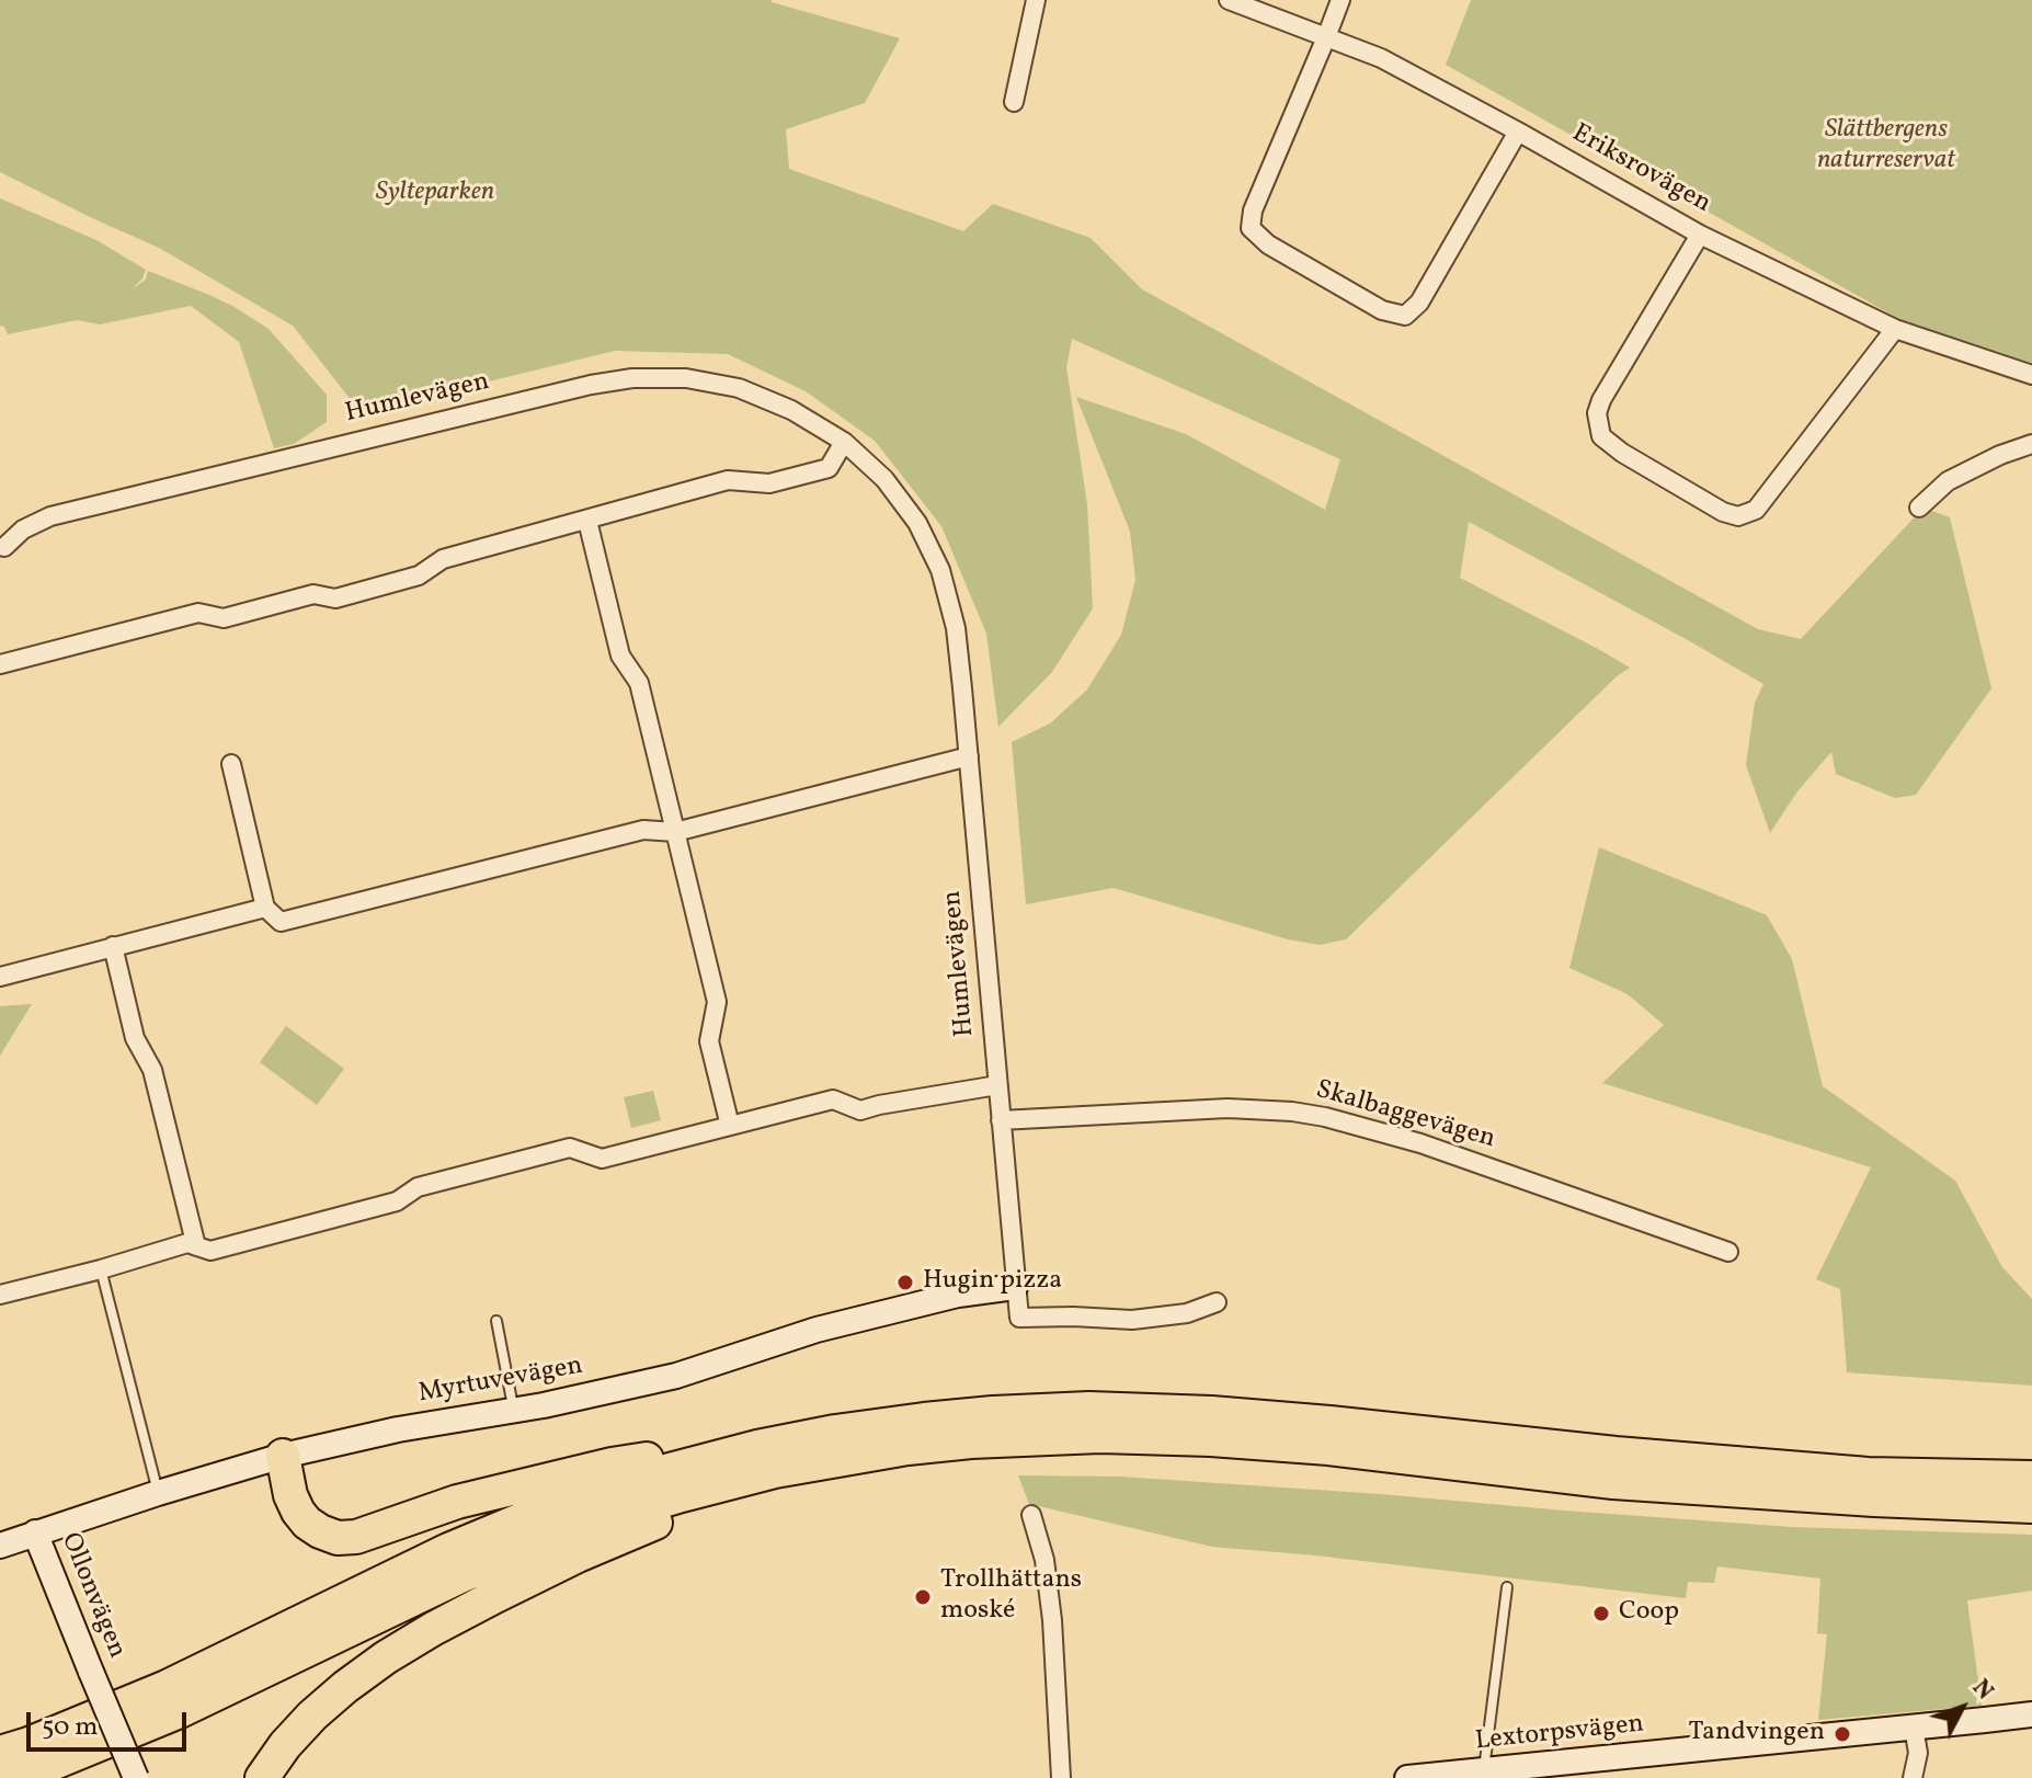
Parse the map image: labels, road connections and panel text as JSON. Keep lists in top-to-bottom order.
{
  "streets": {
    "street": [
      "Eriksrovägen",
      "Humlevägen",
      "Skalbaggevägen",
      "Myrtuvevägen",
      "Ollonvägen",
      "Lextorpsvägen"
    ]
  },
  "crossings": [
    ["Humlevägen", "Skalbaggevägen"],
    ["Humlevägen", "Myrtuvevägen"],
    ["Myrtuvevägen", "Ollonvägen"]
  ],
  "parks": ["Slättbergens naturreservat", "Sylteparken"],
  "places": [
    "Hugin pizza",
    "Trollhättans moské",
    "Coop",
    "Tandvingen"
  ],
  "scale_bar": "50 m",
  "north": "top right"
}
